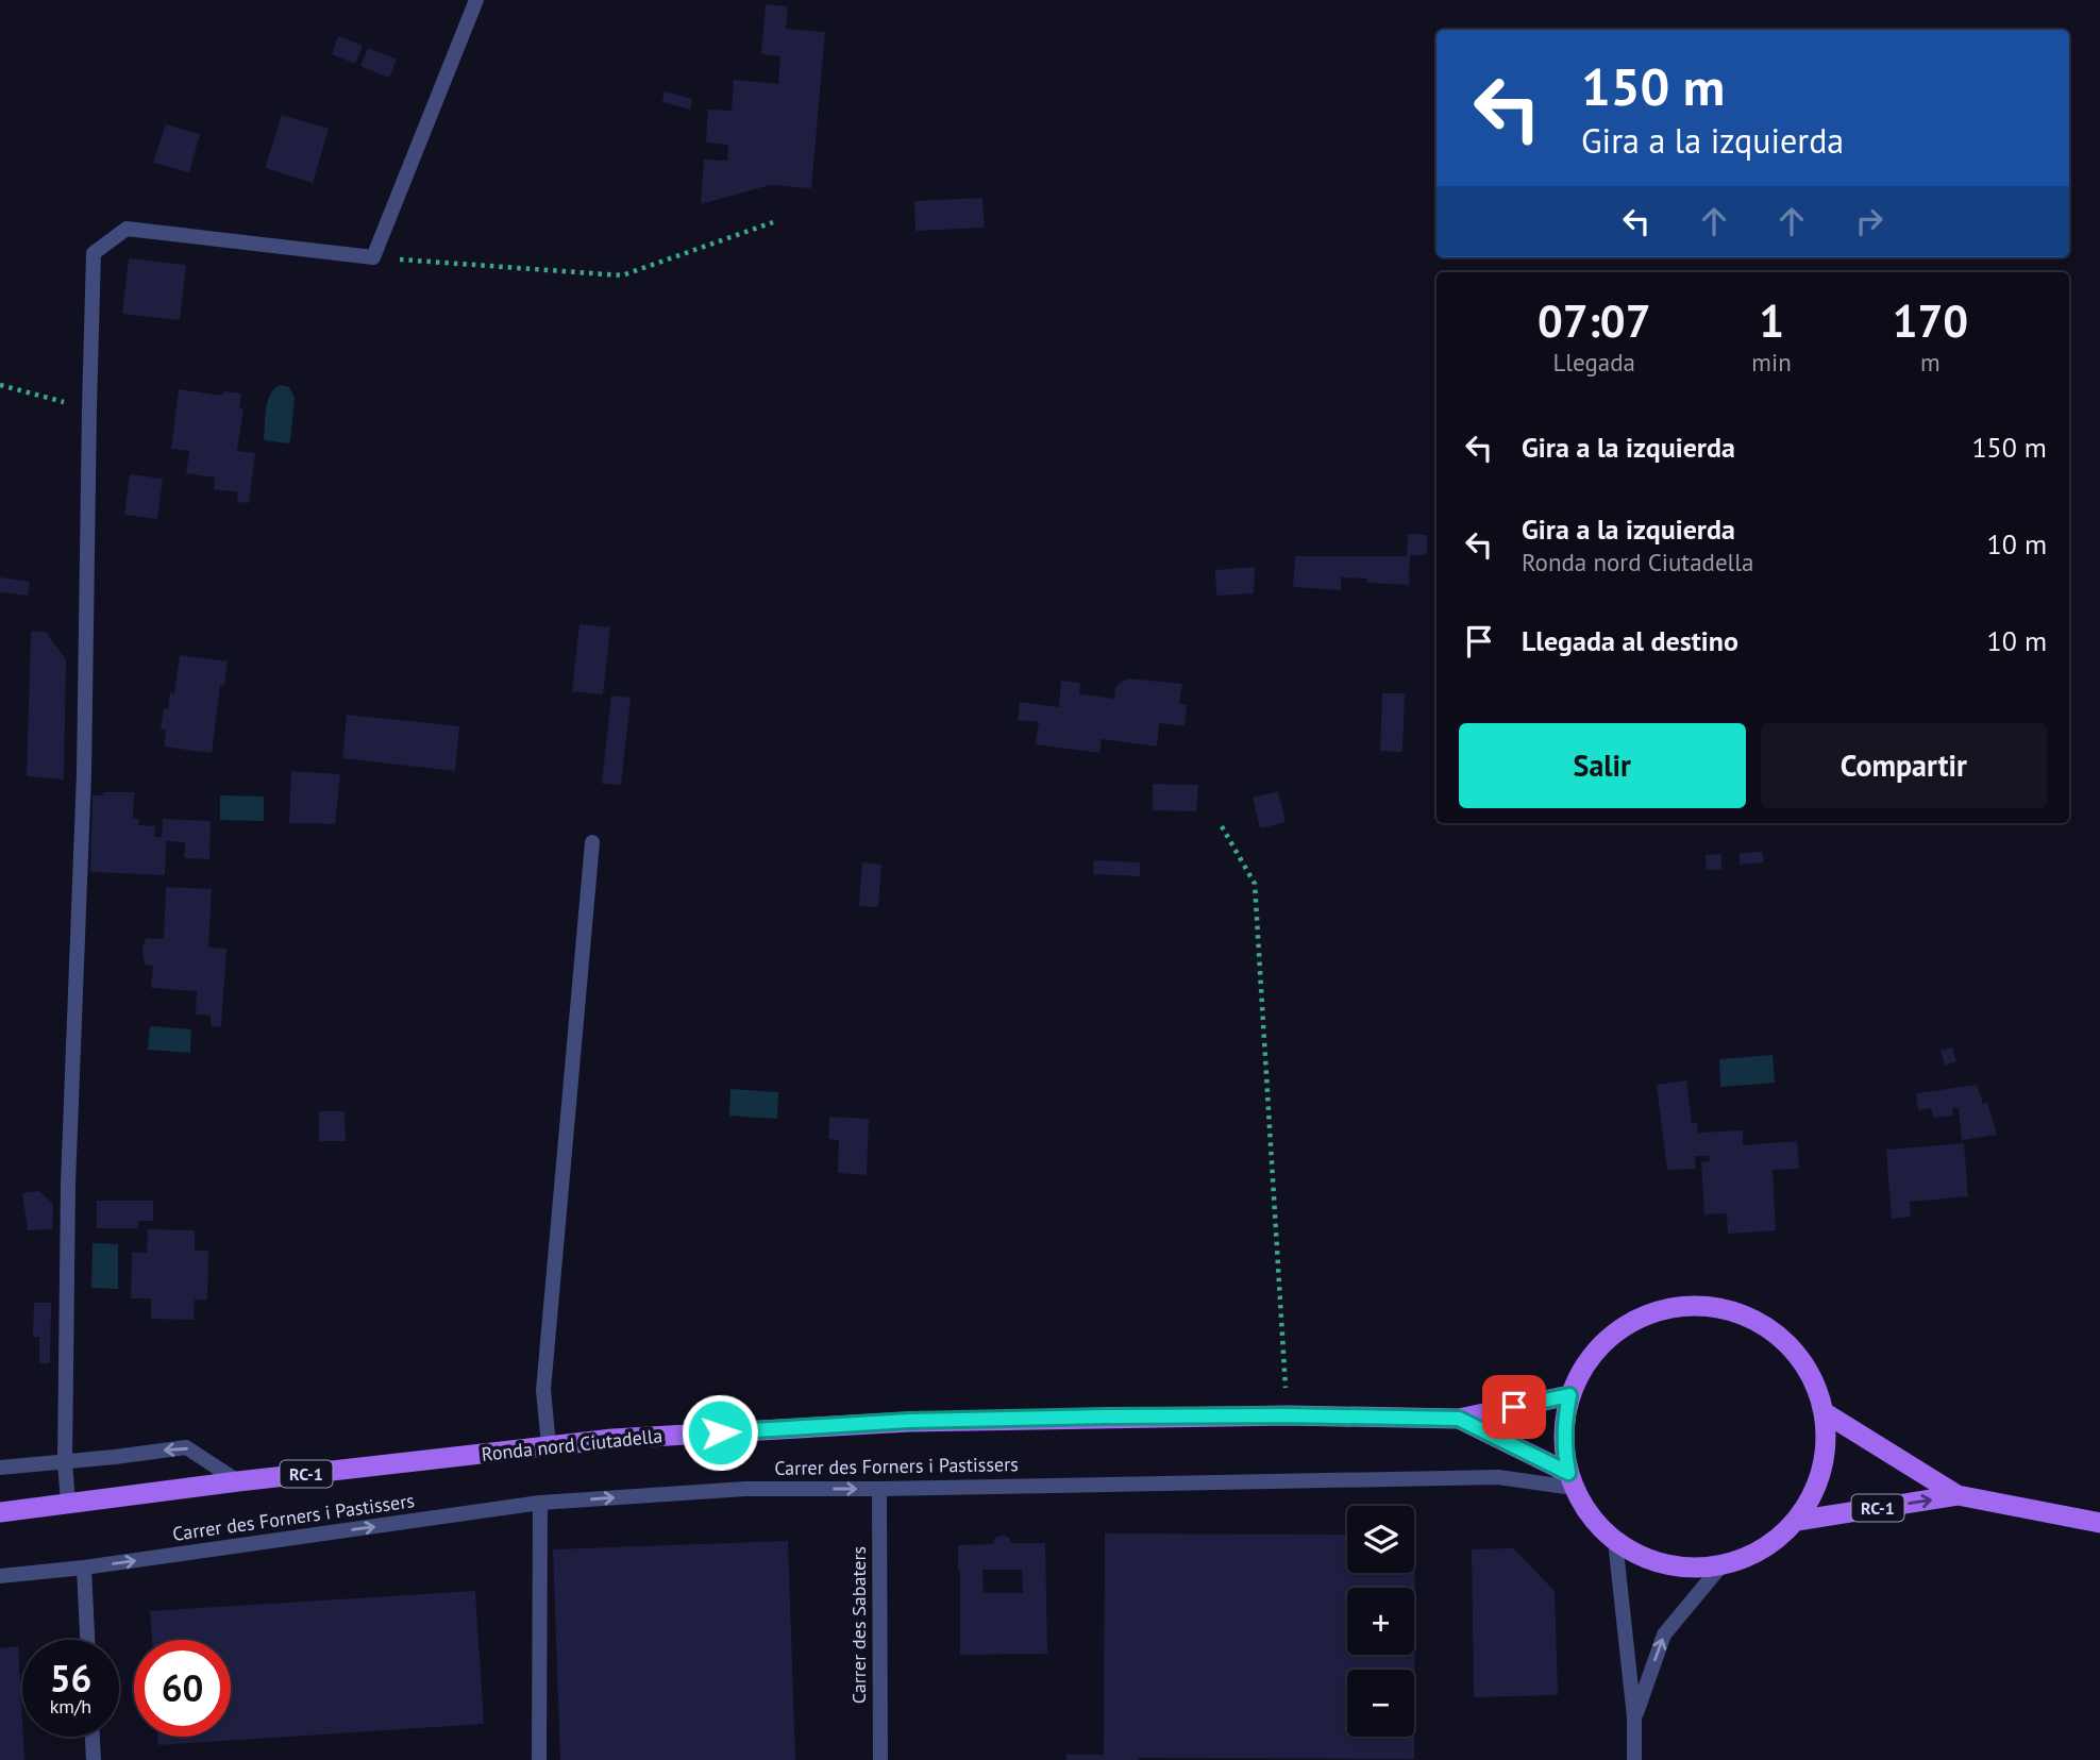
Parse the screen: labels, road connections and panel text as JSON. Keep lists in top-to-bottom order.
{
  "streets": {
    "main road": ["Ronda nord Ciutadella", "RC-1"],
    "street": ["Carrer des Forners i Pastissers", "Carrer des Sabaters"]
  },
  "crossings": [
    ["Ronda nord Ciutadella", "Carrer des Forners i Pastissers"],
    ["Ronda nord Ciutadella", "RC-1"],
    ["Carrer des Forners i Pastissers", "RC-1"],
    ["Carrer des Forners i Pastissers", "Carrer des Sabaters"]
  ],
  "one_way": ["Carrer des Forners i Pastissers"],
  "page": {
    "turn": ["150 m", "Gira a la izquierda"],
    "eta": [
      "07:07",
      "Llegada",
      "1",
      "min",
      "170",
      "m"
    ],
    "list": [
      {
        "name": "Gira a la izquierda",
        "value": "150 m"
      },
      {
        "name": "Gira a la izquierda",
        "note": "Ronda nord Ciutadella",
        "value": "10 m"
      },
      {
        "name": "Llegada al destino",
        "value": "10 m"
      }
    ],
    "buttons": ["Salir", "Compartir"],
    "map_buttons": ["+", "−"],
    "speed": "56 km/h",
    "limit": "60"
  }
}
